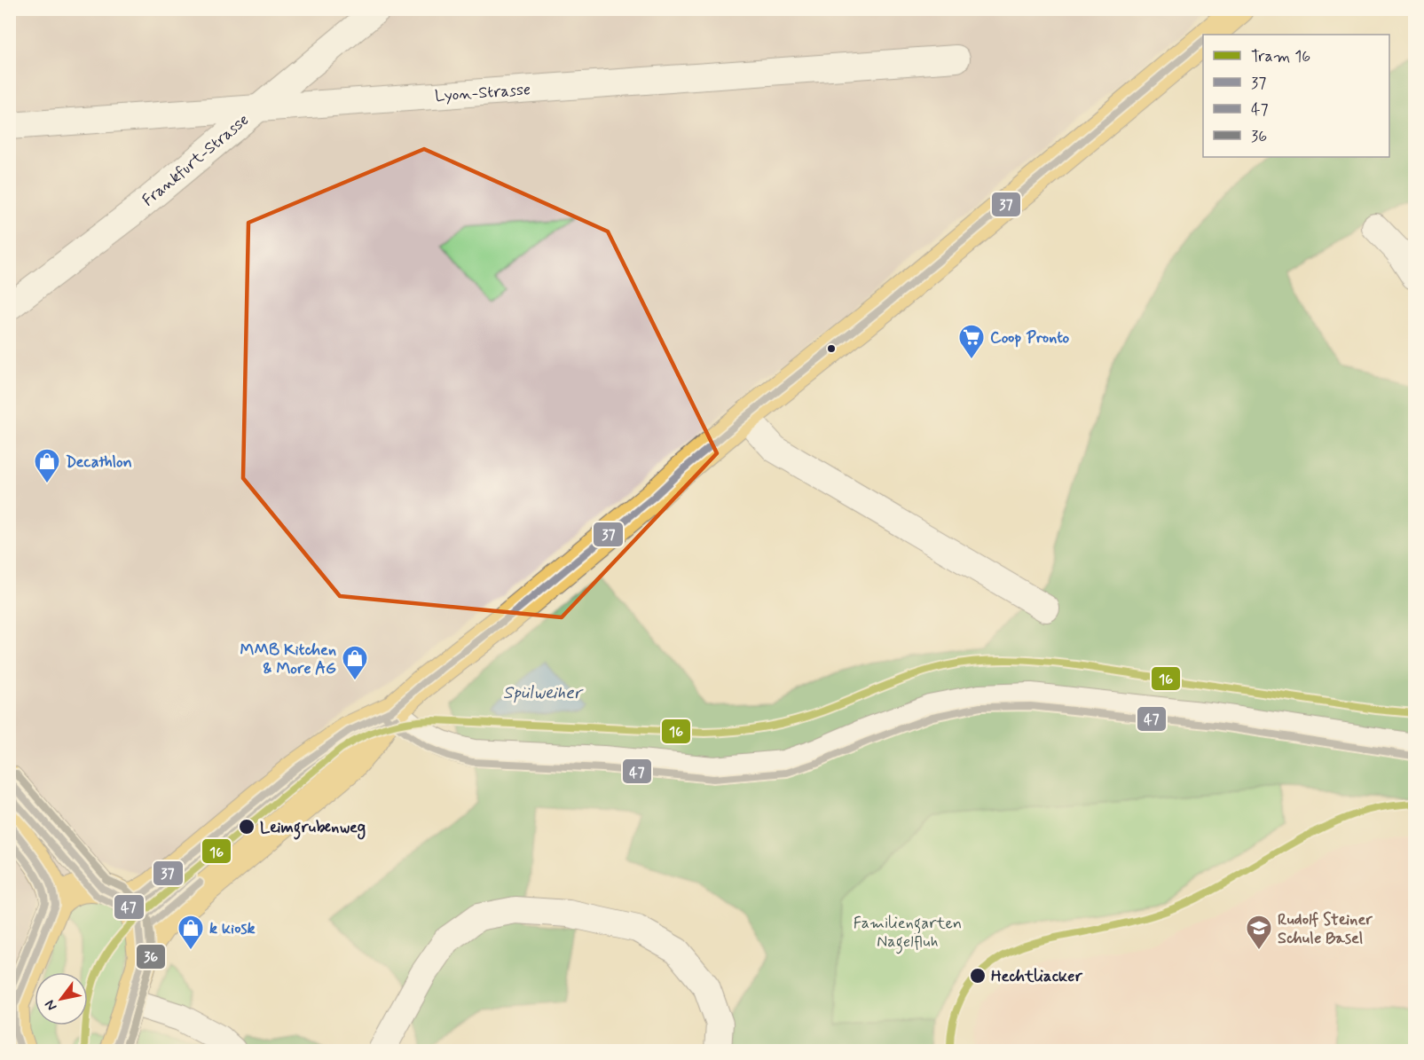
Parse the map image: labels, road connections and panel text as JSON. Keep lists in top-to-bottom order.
{
  "streets": {
    "street": ["Lyon-Strasse", "Frankfurt-Strasse"]
  },
  "crossings": [
    ["Lyon-Strasse", "Frankfurt-Strasse"]
  ],
  "water": ["Spülweiher"],
  "parks": ["Familiengarten Nagelfluh"],
  "places": {
    "supermarket": ["Coop Pronto"],
    "shop": ["Decathlon", "MMB Kitchen & More AG", "k kiosk"],
    "other": ["Leimgrubenweg", "Hechtliacker"],
    "school or university": ["Rudolf Steiner Schule Basel"]
  },
  "lines": [
    "transit line 37",
    "tram line 16",
    "transit line 47",
    "transit line 36"
  ],
  "legend": [
    "Tram 16",
    "37",
    "47",
    "36"
  ],
  "north": "bottom left"
}
